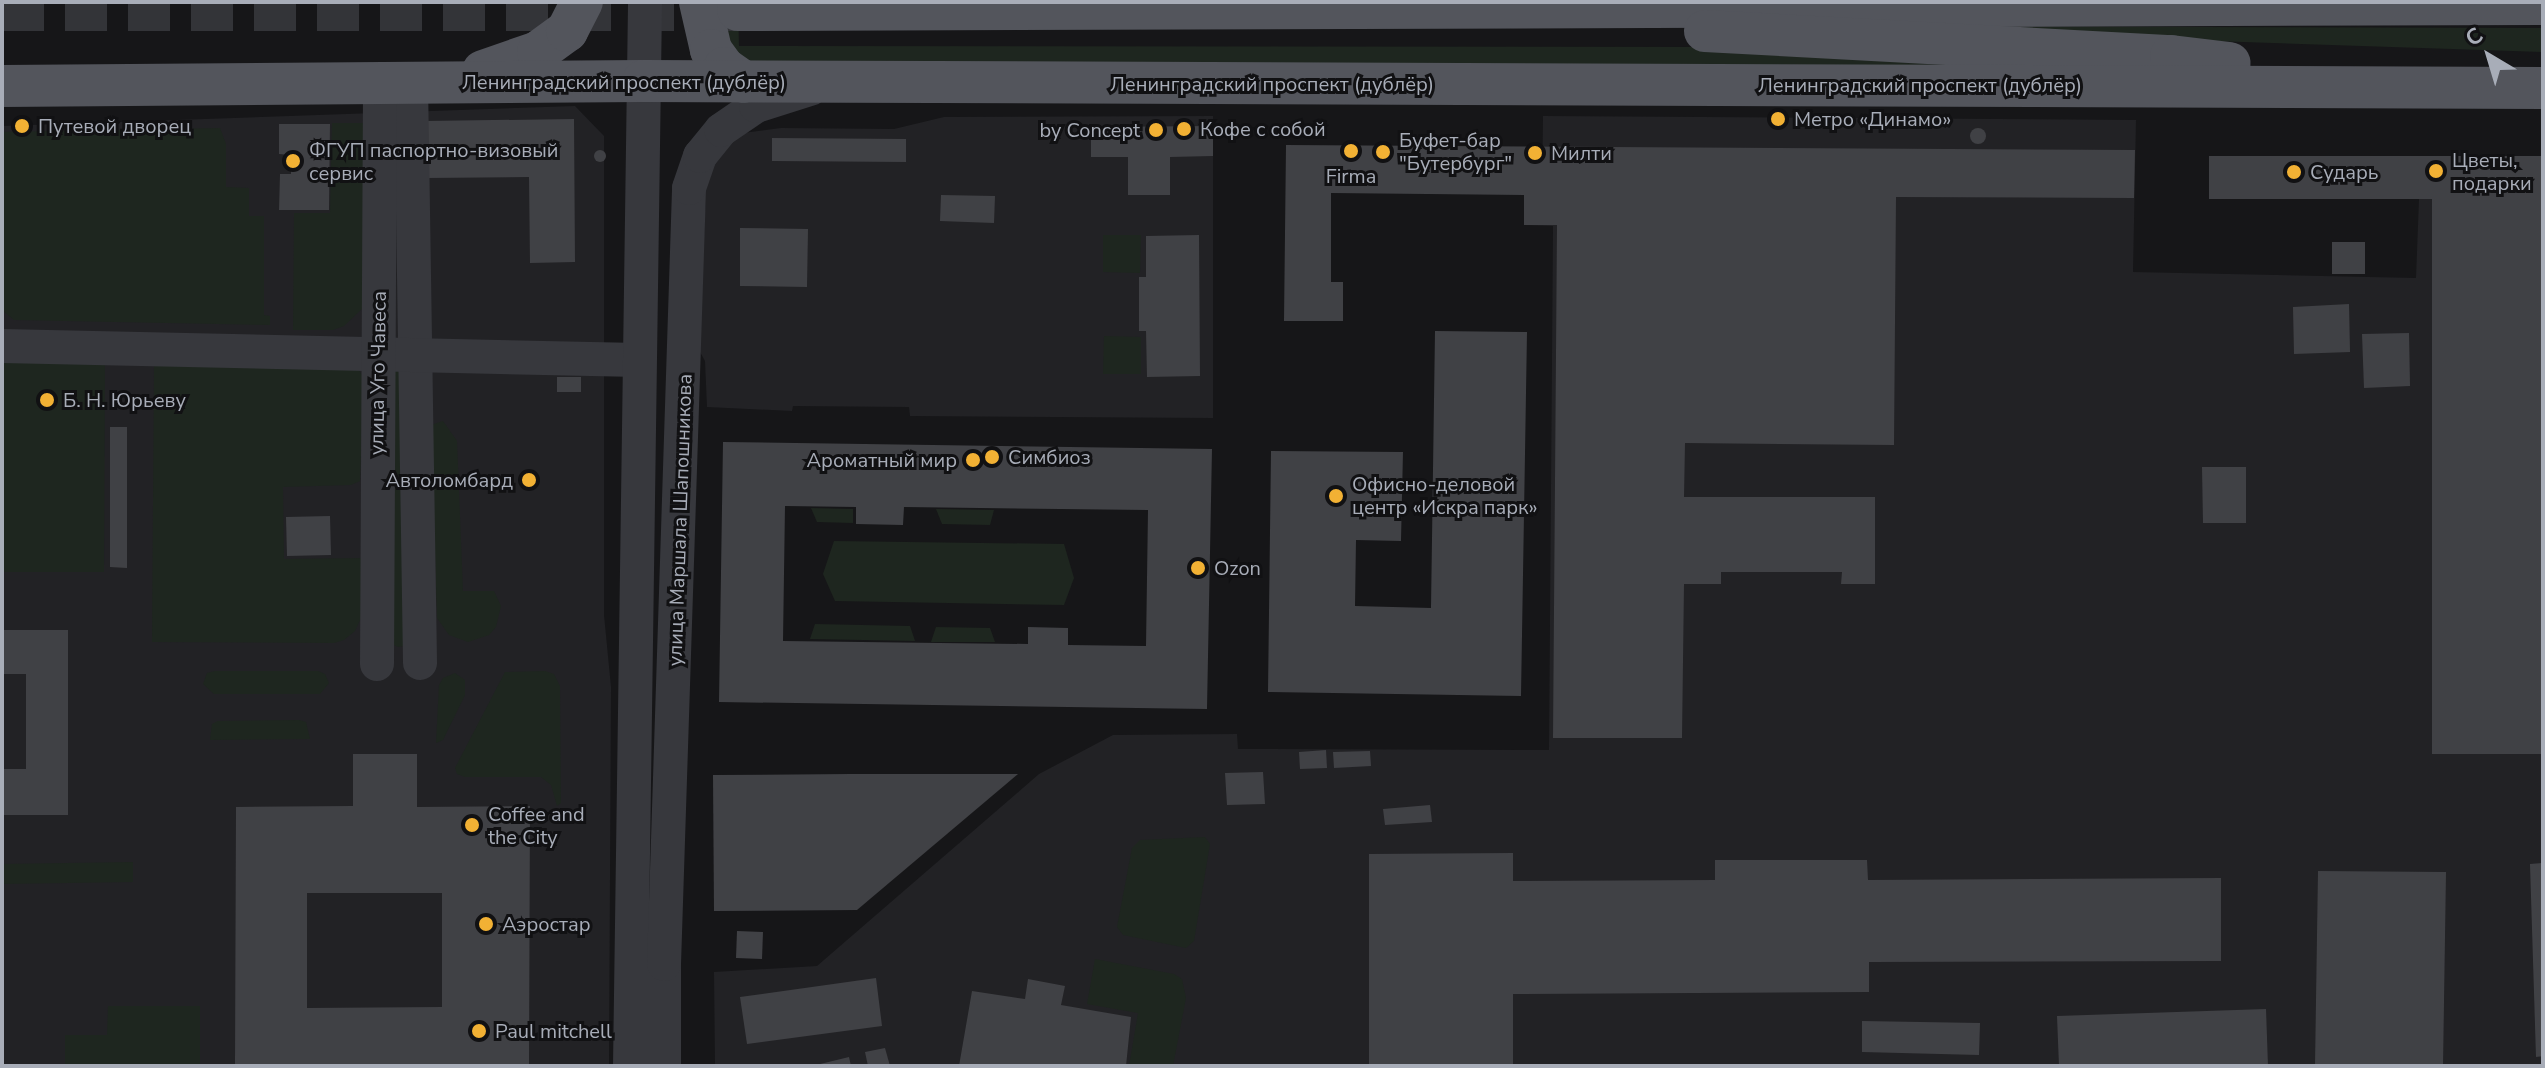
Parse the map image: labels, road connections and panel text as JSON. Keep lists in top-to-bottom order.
{
  "streets": {
    "main road": ["Ленинградский проспект (дублёр)"],
    "street": ["улица Уго Чавеса", "улица Маршала Шапошникова"]
  },
  "crossings": [
    ["Ленинградский проспект (дублёр)", "улица Уго Чавеса"],
    ["Ленинградский проспект (дублёр)", "улица Маршала Шапошникова"]
  ],
  "places": [
    "Метро «Динамо»",
    "Путевой дворец",
    "Кофе с собой",
    "by Concept",
    "Firma",
    "Буфет-бар \"Бутербург\"",
    "Милти",
    "ФГУП паспортно-визовый сервис",
    "Цветы, подарки",
    "Сударь",
    "Б. Н. Юрьеву",
    "Симбиоз",
    "Ароматный мир",
    "Автоломбард",
    "Офисно-деловой центр «Искра парк»",
    "Ozon",
    "Coffee and the City",
    "Аэростар",
    "Paul mitchell"
  ],
  "north": "top left"
}
